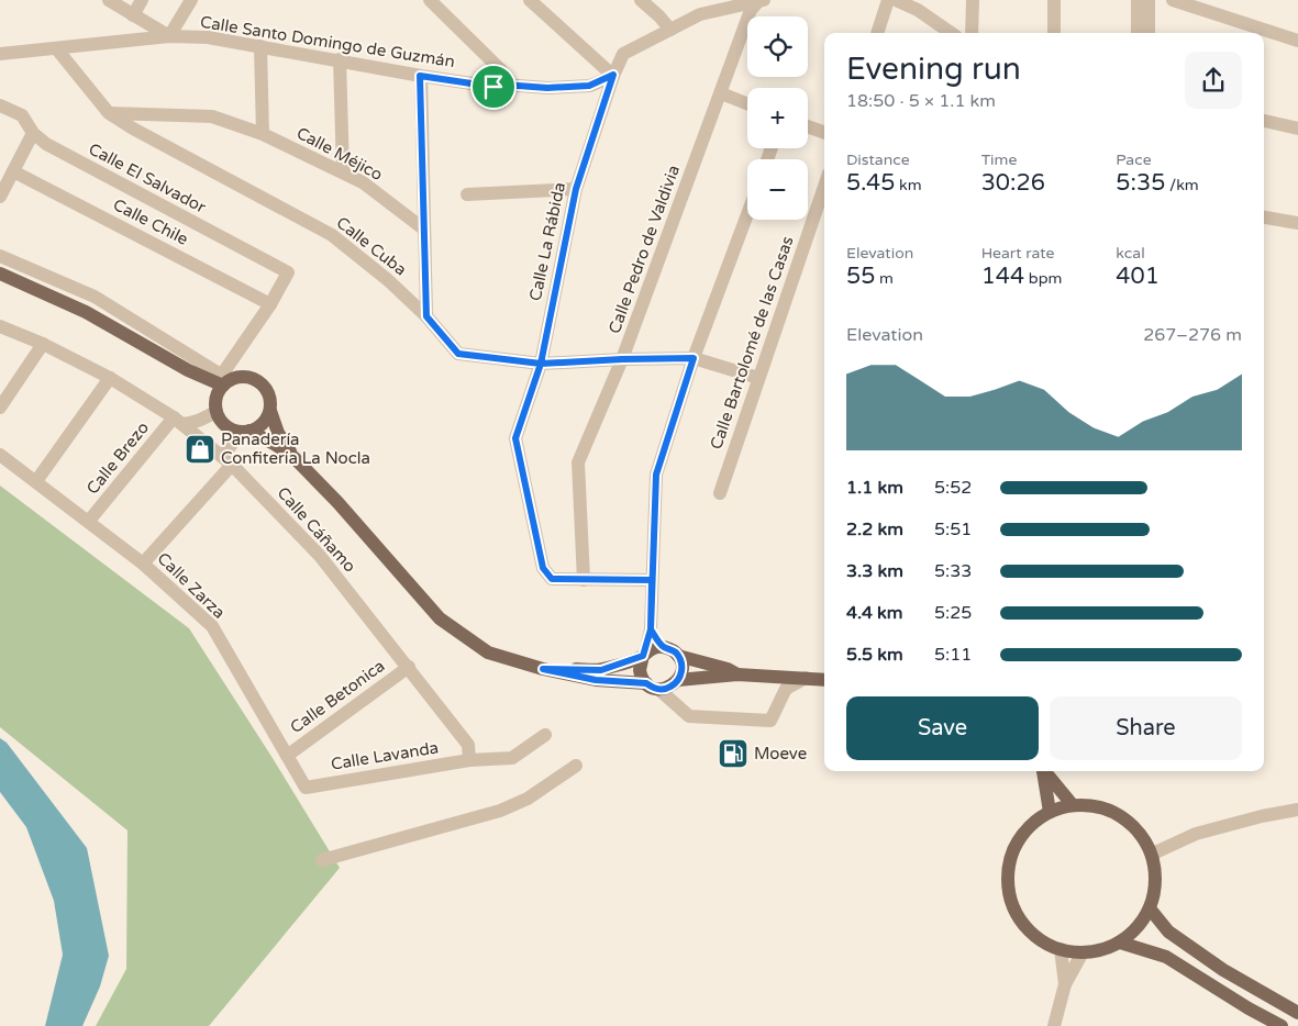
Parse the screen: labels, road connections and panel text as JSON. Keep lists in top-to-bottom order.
{
  "streets": {
    "street": [
      "Calle Santo Domingo de Guzmán",
      "Calle Méjico",
      "Calle El Salvador",
      "Calle Chile",
      "Calle La Rábida",
      "Calle Cuba",
      "Calle Pedro de Valdivia",
      "Calle Bartolomé de las Casas",
      "Calle Brezo",
      "Calle Cáñamo",
      "Calle Zarza",
      "Calle Betonica",
      "Calle Lavanda"
    ]
  },
  "crossings": [
    ["Calle Santo Domingo de Guzmán", "Calle La Rábida"],
    ["Calle Santo Domingo de Guzmán", "Calle Cuba"],
    ["Calle Méjico", "Calle Cuba"],
    ["Calle El Salvador", "Calle Chile"],
    ["Calle La Rábida", "Calle Cuba"],
    ["Calle La Rábida", "Calle Pedro de Valdivia"],
    ["Calle Cuba", "Calle Pedro de Valdivia"],
    ["Calle Cuba", "Calle Bartolomé de las Casas"],
    ["Calle Brezo", "Calle Cáñamo"],
    ["Calle Brezo", "Calle Zarza"],
    ["Calle Cáñamo", "Calle Betonica"],
    ["Calle Cáñamo", "Calle Lavanda"],
    ["Calle Zarza", "Calle Betonica"],
    ["Calle Zarza", "Calle Lavanda"]
  ],
  "places": {
    "shop": ["Panadería Confitería La Nocla"],
    "fuel station": ["Moeve"]
  },
  "page": {
    "map_buttons": ["+", "−"],
    "heading": ["Evening run", "18:50 · 5 × 1.1 km"],
    "stats": [
      ["Distance", "5.45 km"],
      ["Time", "30:26"],
      ["Pace", "5:35 /km"],
      ["Elevation", "55 m"],
      ["Heart rate", "144 bpm"],
      ["kcal", "401"]
    ],
    "chart": ["Elevation", "267–276 m"],
    "list": [
      {
        "name": "1.1 km",
        "note": "5:52"
      },
      {
        "name": "2.2 km",
        "note": "5:51"
      },
      {
        "name": "3.3 km",
        "note": "5:33"
      },
      {
        "name": "4.4 km",
        "note": "5:25"
      },
      {
        "name": "5.5 km",
        "note": "5:11"
      }
    ],
    "buttons": ["Save", "Share"]
  }
}
